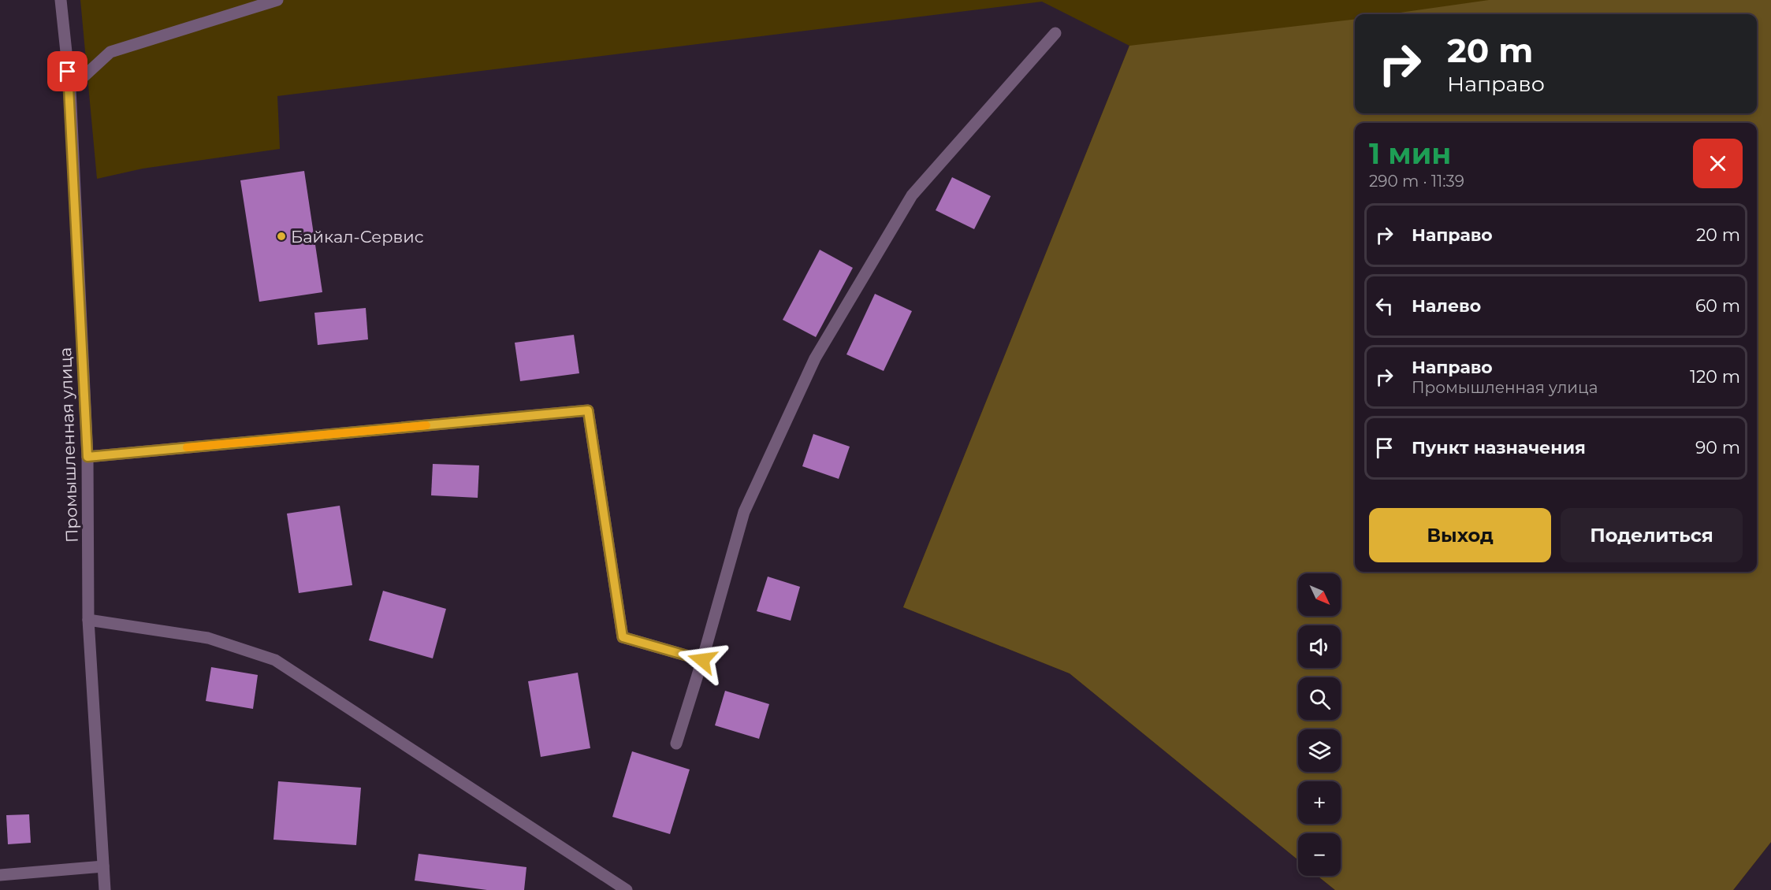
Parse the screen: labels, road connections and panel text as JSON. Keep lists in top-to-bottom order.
{
  "streets": {
    "street": ["Промышленная улица"]
  },
  "places": ["Байкал-Сервис"],
  "north": "bottom right",
  "page": {
    "turn": ["20 m", "Направо"],
    "heading": ["1 мин", "290 m · 11:39"],
    "list": [
      {
        "name": "Направо",
        "value": "20 m"
      },
      {
        "name": "Налево",
        "value": "60 m"
      },
      {
        "name": "Направо",
        "note": "Промышленная улица",
        "value": "120 m"
      },
      {
        "name": "Пункт назначения",
        "value": "90 m"
      }
    ],
    "buttons": ["Выход", "Поделиться"],
    "map_buttons": ["+", "−"]
  }
}
